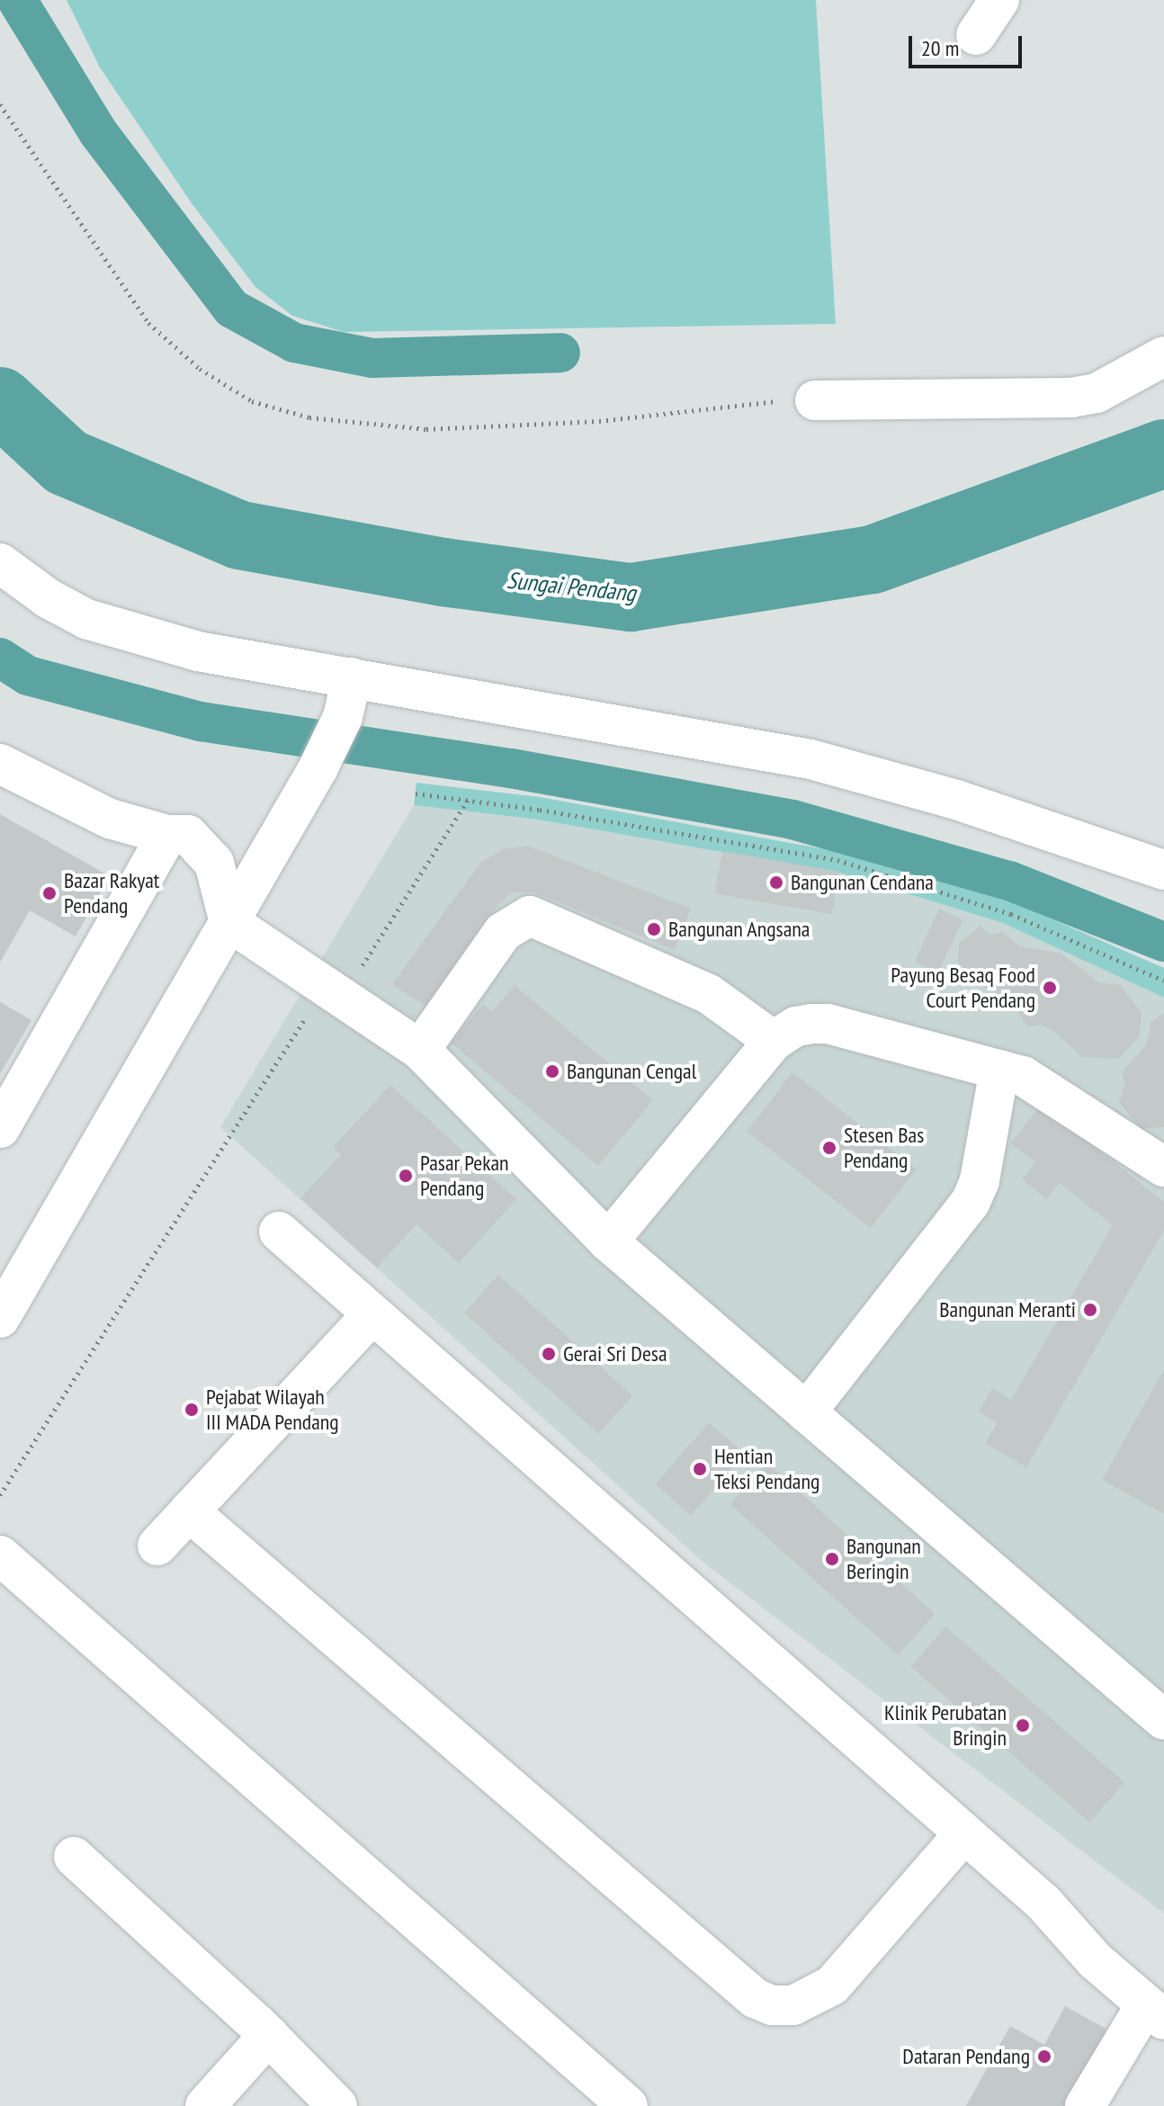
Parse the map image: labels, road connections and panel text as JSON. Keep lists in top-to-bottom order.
{
  "water": ["Sungai Pendang"],
  "places": [
    "Bangunan Cendana",
    "Bazar Rakyat Pendang",
    "Bangunan Angsana",
    "Payung Besaq Food Court Pendang",
    "Bangunan Cengal",
    "Stesen Bas Pendang",
    "Pasar Pekan Pendang",
    "Bangunan Meranti",
    "Gerai Sri Desa",
    "Pejabat Wilayah III MADA Pendang",
    "Hentian Teksi Pendang",
    "Bangunan Beringin",
    "Klinik Perubatan Bringin",
    "Dataran Pendang"
  ],
  "scale_bar": "20 m"
}
